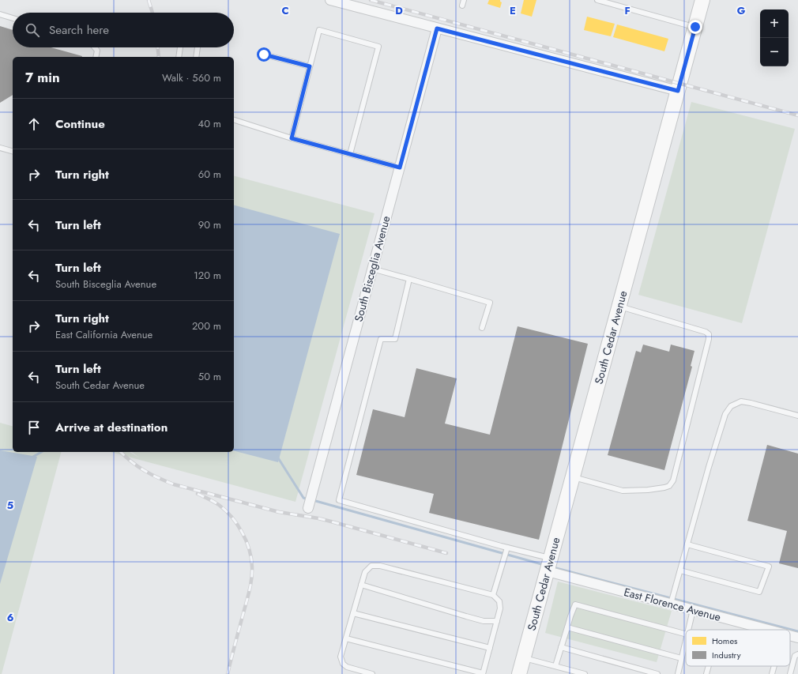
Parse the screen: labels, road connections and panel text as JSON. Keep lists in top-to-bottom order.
{
  "streets": {
    "main road": ["South Cedar Avenue"],
    "street": ["South Bisceglia Avenue", "East Florence Avenue"]
  },
  "crossings": [
    ["South Cedar Avenue", "East Florence Avenue"]
  ],
  "legend": ["Homes", "Industry"],
  "page": {
    "map_buttons": ["+", "−"],
    "search": "Search here",
    "heading": ["7 min", "Walk · 560 m"],
    "list": [
      ["Continue", "40 m"],
      ["Turn right", "60 m"],
      ["Turn left", "90 m"],
      ["Turn left", "South Bisceglia Avenue", "120 m"],
      ["Turn right", "East California Avenue", "200 m"],
      ["Turn left", "South Cedar Avenue", "50 m"],
      "Arrive at destination"
    ]
  },
  "grid": {
    "columns": [
      "C",
      "D",
      "E",
      "F",
      "G"
    ],
    "rows": ["5", "6"]
  }
}
